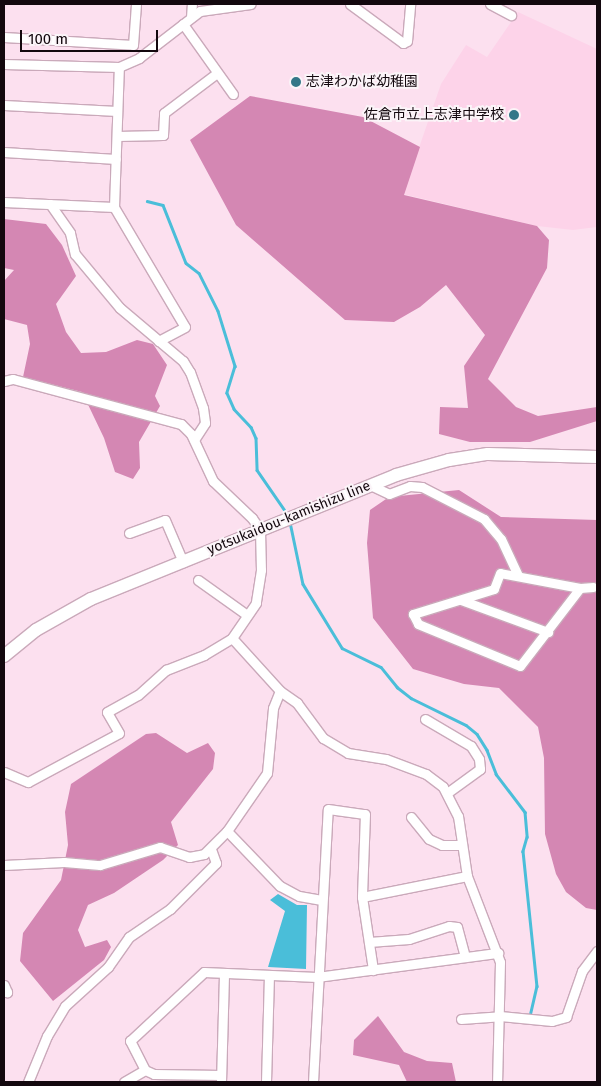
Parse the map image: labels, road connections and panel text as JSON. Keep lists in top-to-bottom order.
{
  "streets": {
    "main road": ["yotsukaidou-kamishizu line"]
  },
  "places": ["志津わかば幼稚園", "佐倉市立上志津中学校"],
  "scale_bar": "100 m"
}
